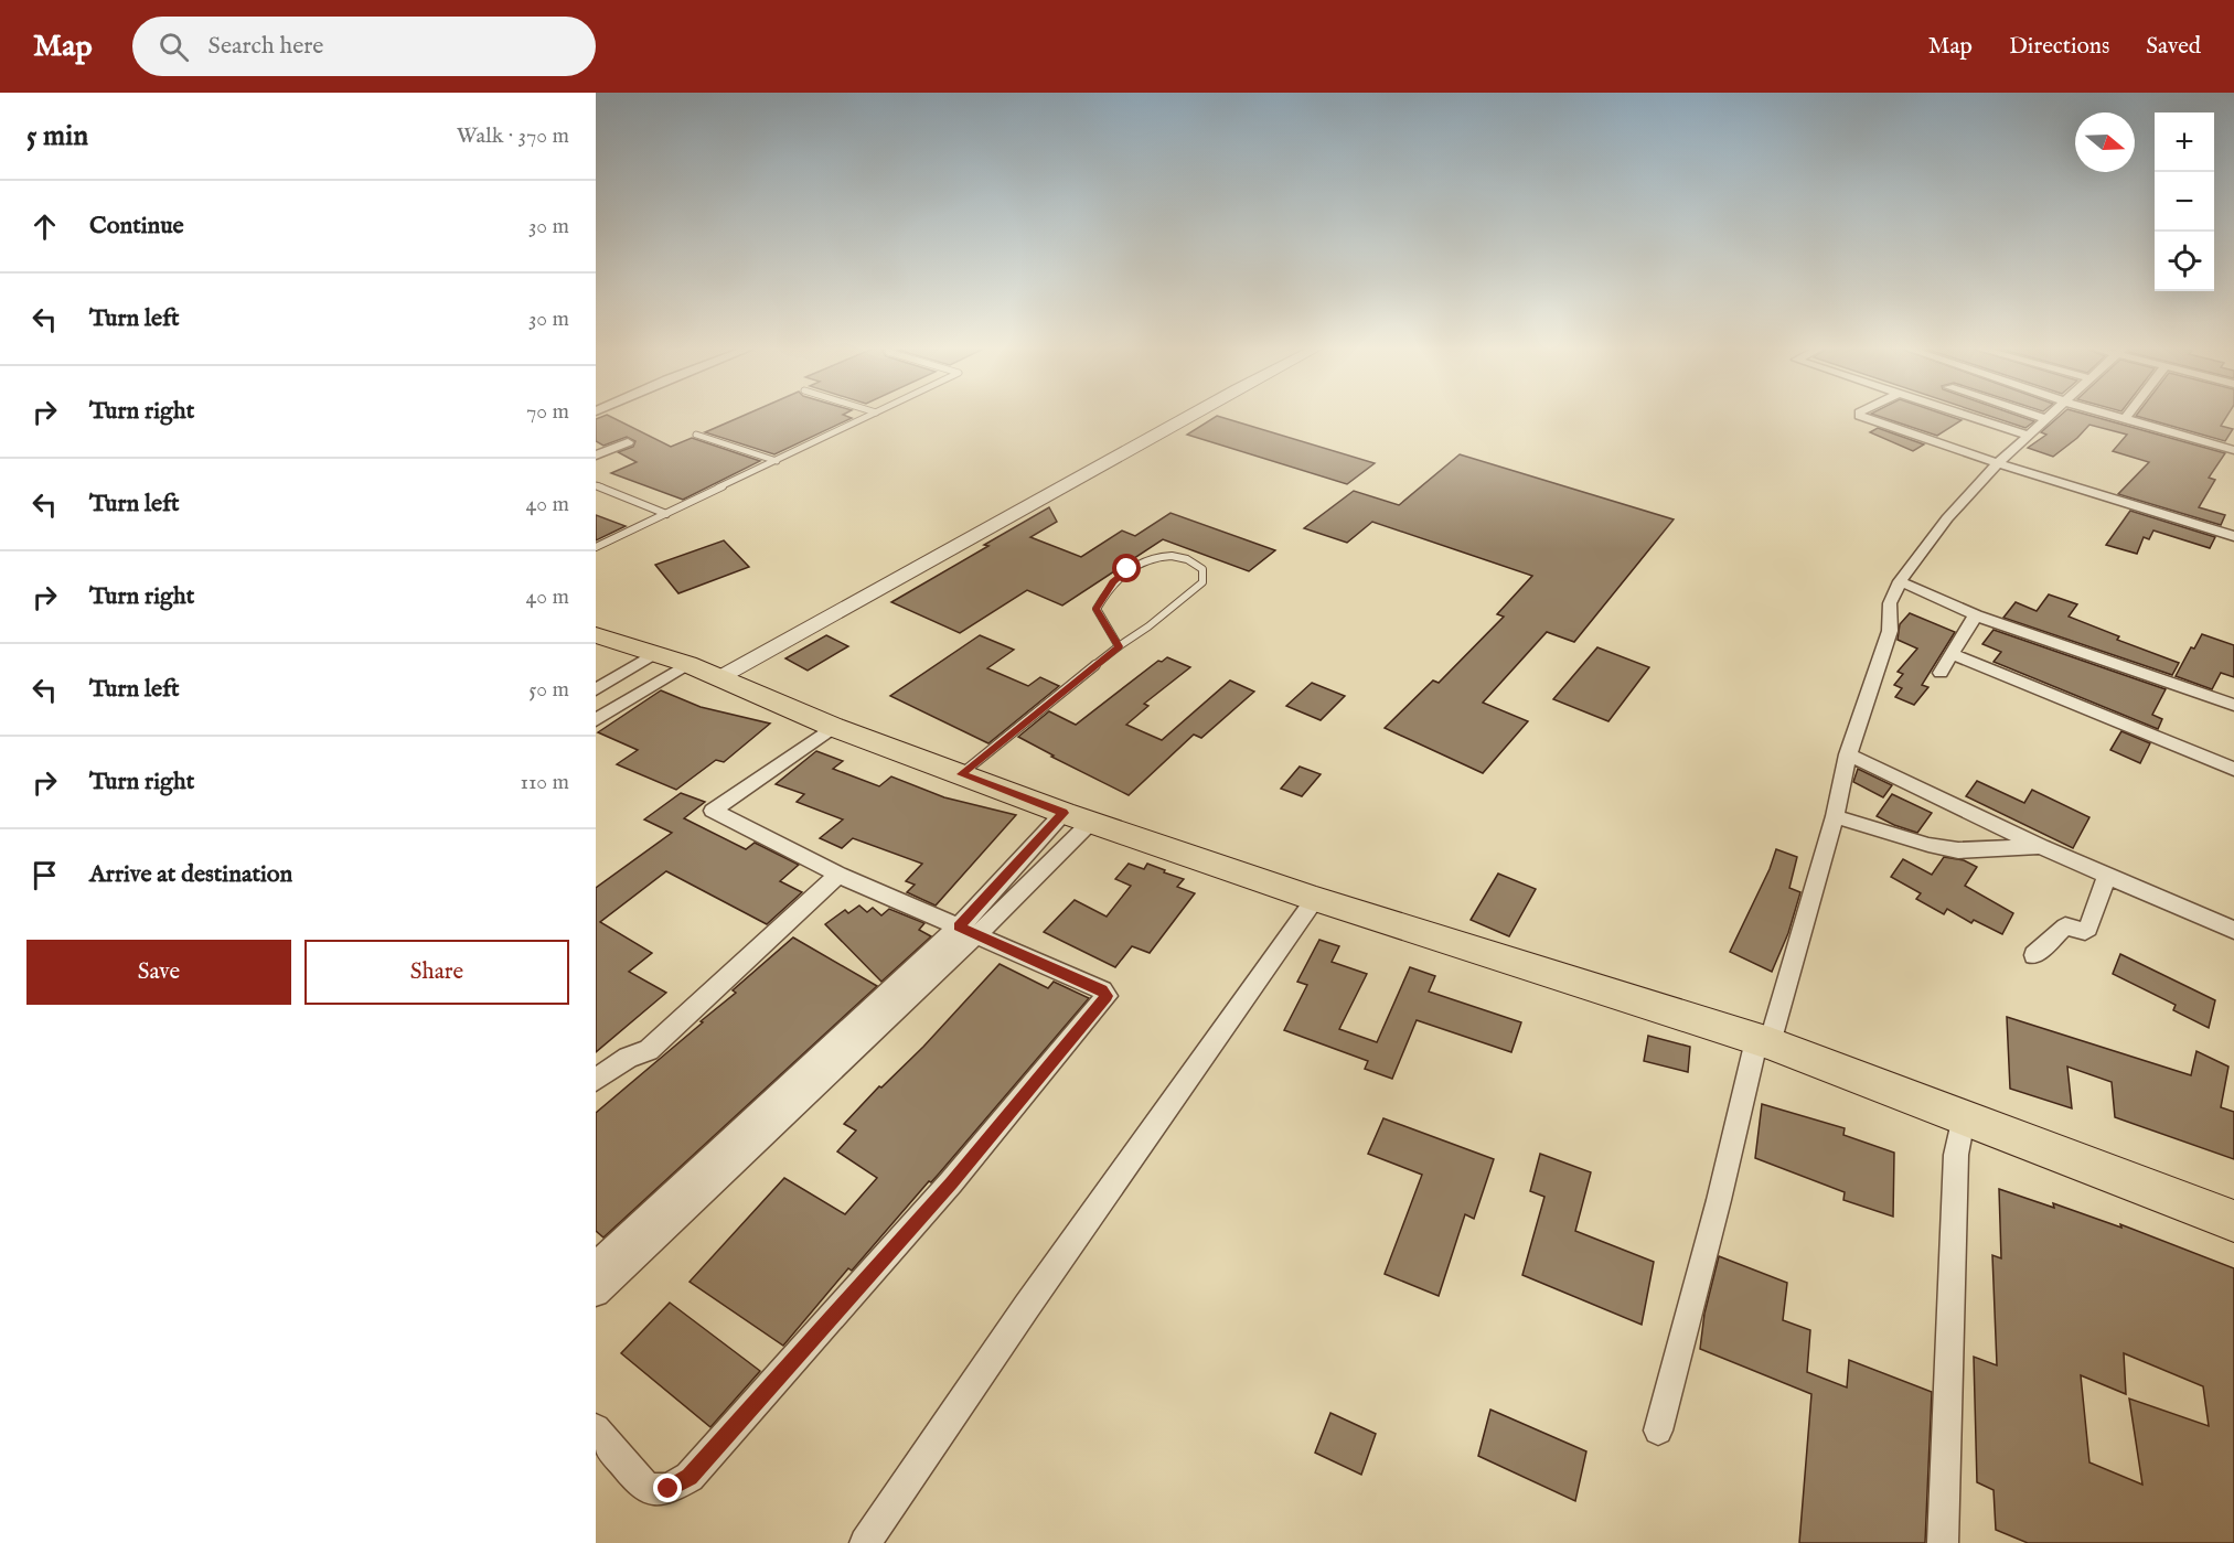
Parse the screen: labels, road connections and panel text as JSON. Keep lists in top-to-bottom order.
{
  "north": "right",
  "page": {
    "header": "Map",
    "search": "Search here",
    "nav": ["Map", "Directions", "Saved"],
    "heading": ["5 min", "Walk · 370 m"],
    "map_buttons": ["+", "−"],
    "list": [
      ["Continue", "30 m"],
      ["Turn left", "30 m"],
      ["Turn right", "70 m"],
      ["Turn left", "40 m"],
      ["Turn right", "40 m"],
      ["Turn left", "50 m"],
      ["Turn right", "110 m"],
      "Arrive at destination"
    ],
    "buttons": ["Save", "Share"]
  }
}
